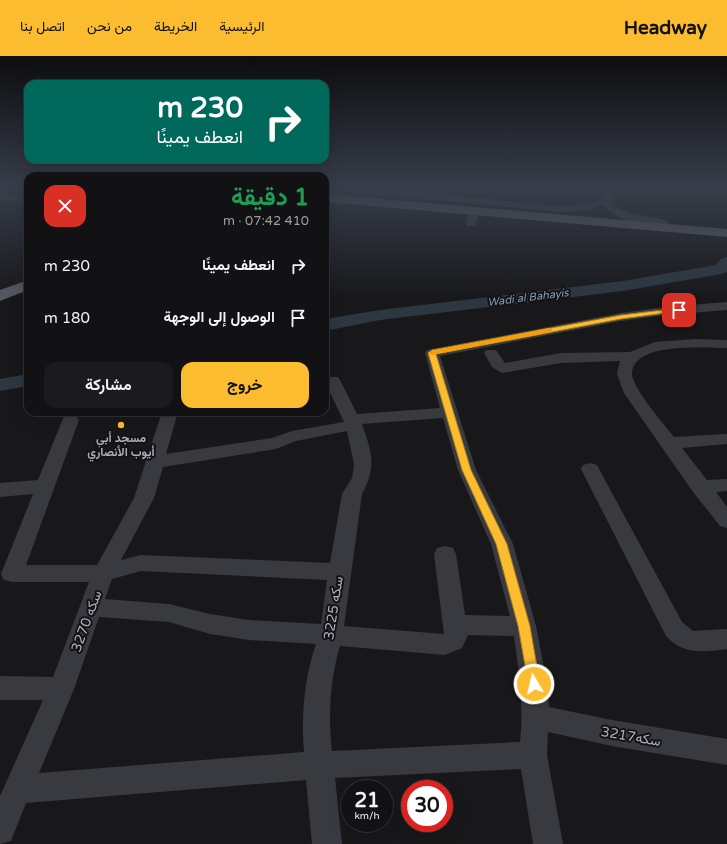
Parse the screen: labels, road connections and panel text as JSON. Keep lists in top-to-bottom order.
{
  "streets": {
    "street": ["سكه 3225", "سكه 3270", "سكه3217"]
  },
  "water": ["Wadi al Bahayis"],
  "places": ["مسجد أبي أيوب الأنصاري"],
  "page": {
    "header": "Headway",
    "nav": [
      "الرئيسية",
      "الخريطة",
      "من نحن",
      "اتصل بنا"
    ],
    "turn": ["230 m", "انعطف يمينًا"],
    "heading": ["1 دقيقة", "410 m · 07:42"],
    "list": [
      {
        "name": "انعطف يمينًا",
        "value": "230 m"
      },
      {
        "name": "الوصول إلى الوجهة",
        "value": "180 m"
      }
    ],
    "buttons": ["خروج", "مشاركة"],
    "speed": "21 km/h",
    "limit": "30"
  }
}
